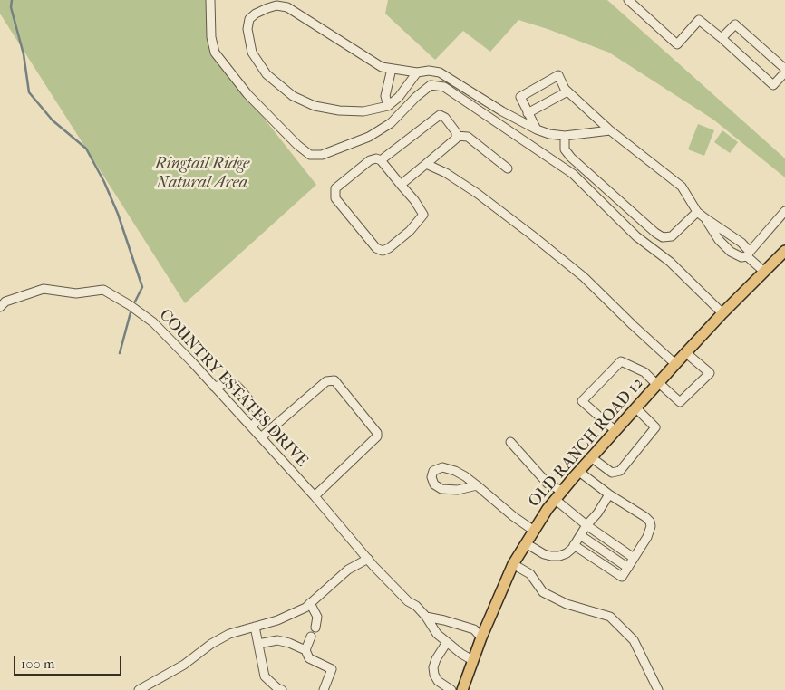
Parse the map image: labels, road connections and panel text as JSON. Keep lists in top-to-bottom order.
{
  "streets": {
    "main road": ["OLD RANCH ROAD 12"],
    "street": ["COUNTRY ESTATES DRIVE"]
  },
  "crossings": [
    ["COUNTRY ESTATES DRIVE", "OLD RANCH ROAD 12"]
  ],
  "parks": ["Ringtail Ridge Natural Area"],
  "scale_bar": "100 m"
}
